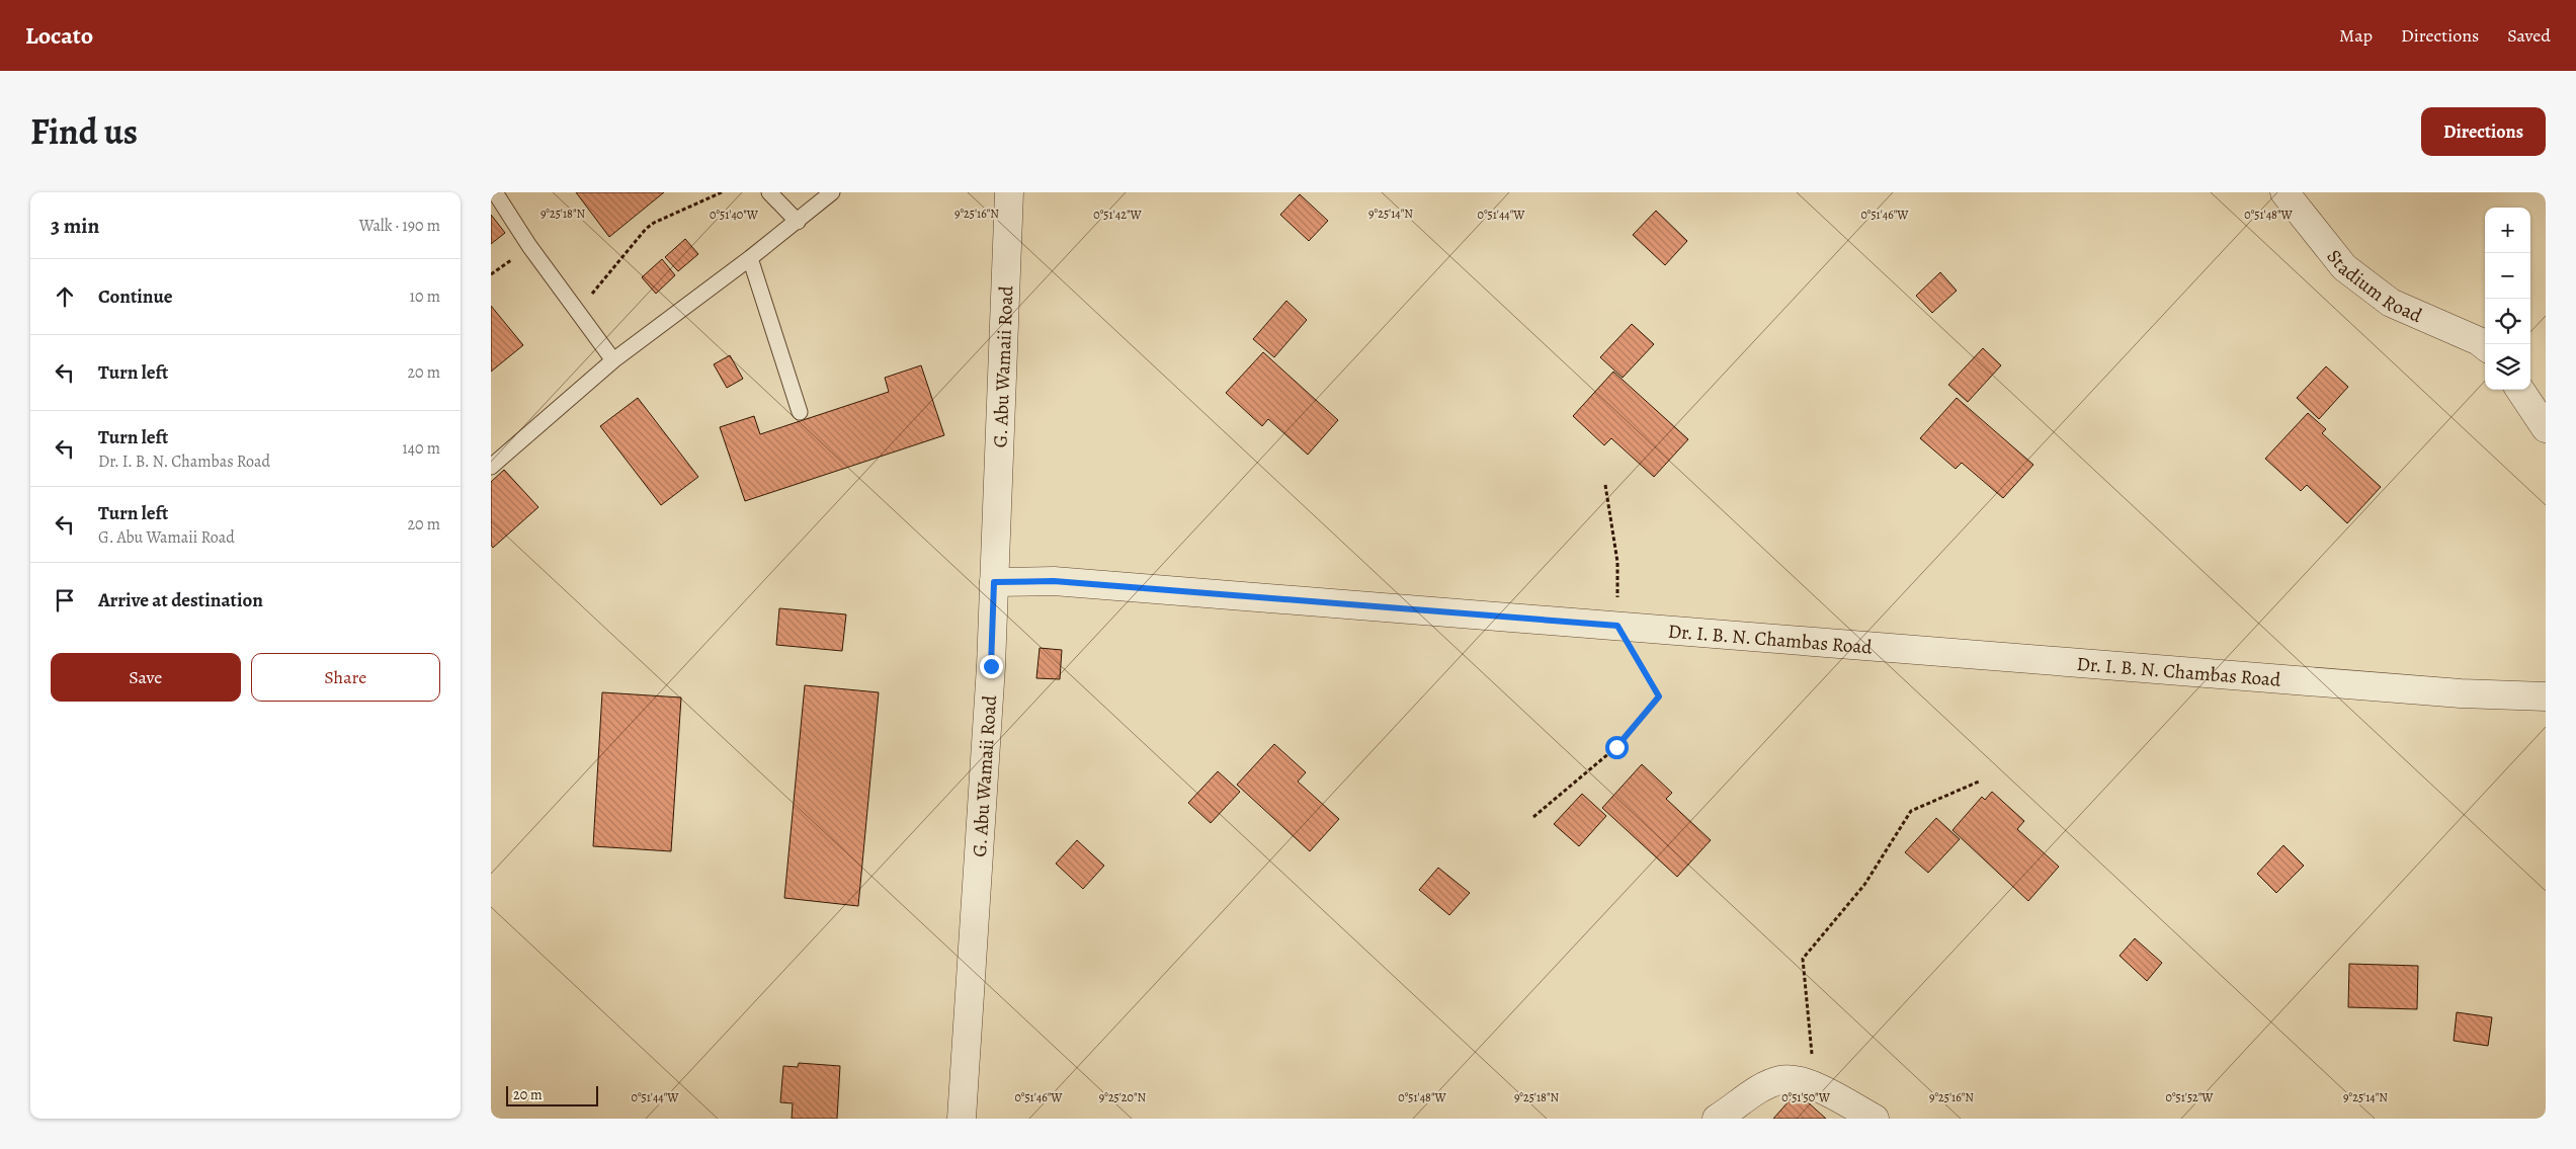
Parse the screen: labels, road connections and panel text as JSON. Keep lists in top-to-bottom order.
{
  "streets": {
    "street": ["Stadium Road", "G. Abu Wamaii Road", "Dr. I. B. N. Chambas Road"]
  },
  "crossings": [
    ["G. Abu Wamaii Road", "Dr. I. B. N. Chambas Road"]
  ],
  "scale_bar": "20 m",
  "page": {
    "header": "Locato",
    "nav": ["Map", "Directions", "Saved"],
    "title": "Find us",
    "buttons": [
      "Directions",
      ["Save", "Share"]
    ],
    "heading": ["3 min", "Walk · 190 m"],
    "map_buttons": ["+", "−"],
    "list": [
      ["Continue", "10 m"],
      ["Turn left", "20 m"],
      ["Turn left", "Dr. I. B. N. Chambas Road", "140 m"],
      ["Turn left", "G. Abu Wamaii Road", "20 m"],
      "Arrive at destination"
    ],
    "scale": "20 m"
  },
  "coordinates": [
    "9°25'14\"N",
    "9°25'18\"N",
    "9°25'16\"N",
    "0°51'40\"W",
    "0°51'42\"W",
    "0°51'44\"W",
    "0°51'46\"W",
    "0°51'48\"W",
    "0°51'50\"W",
    "0°51'52\"W",
    "9°25'20\"N"
  ]
}
